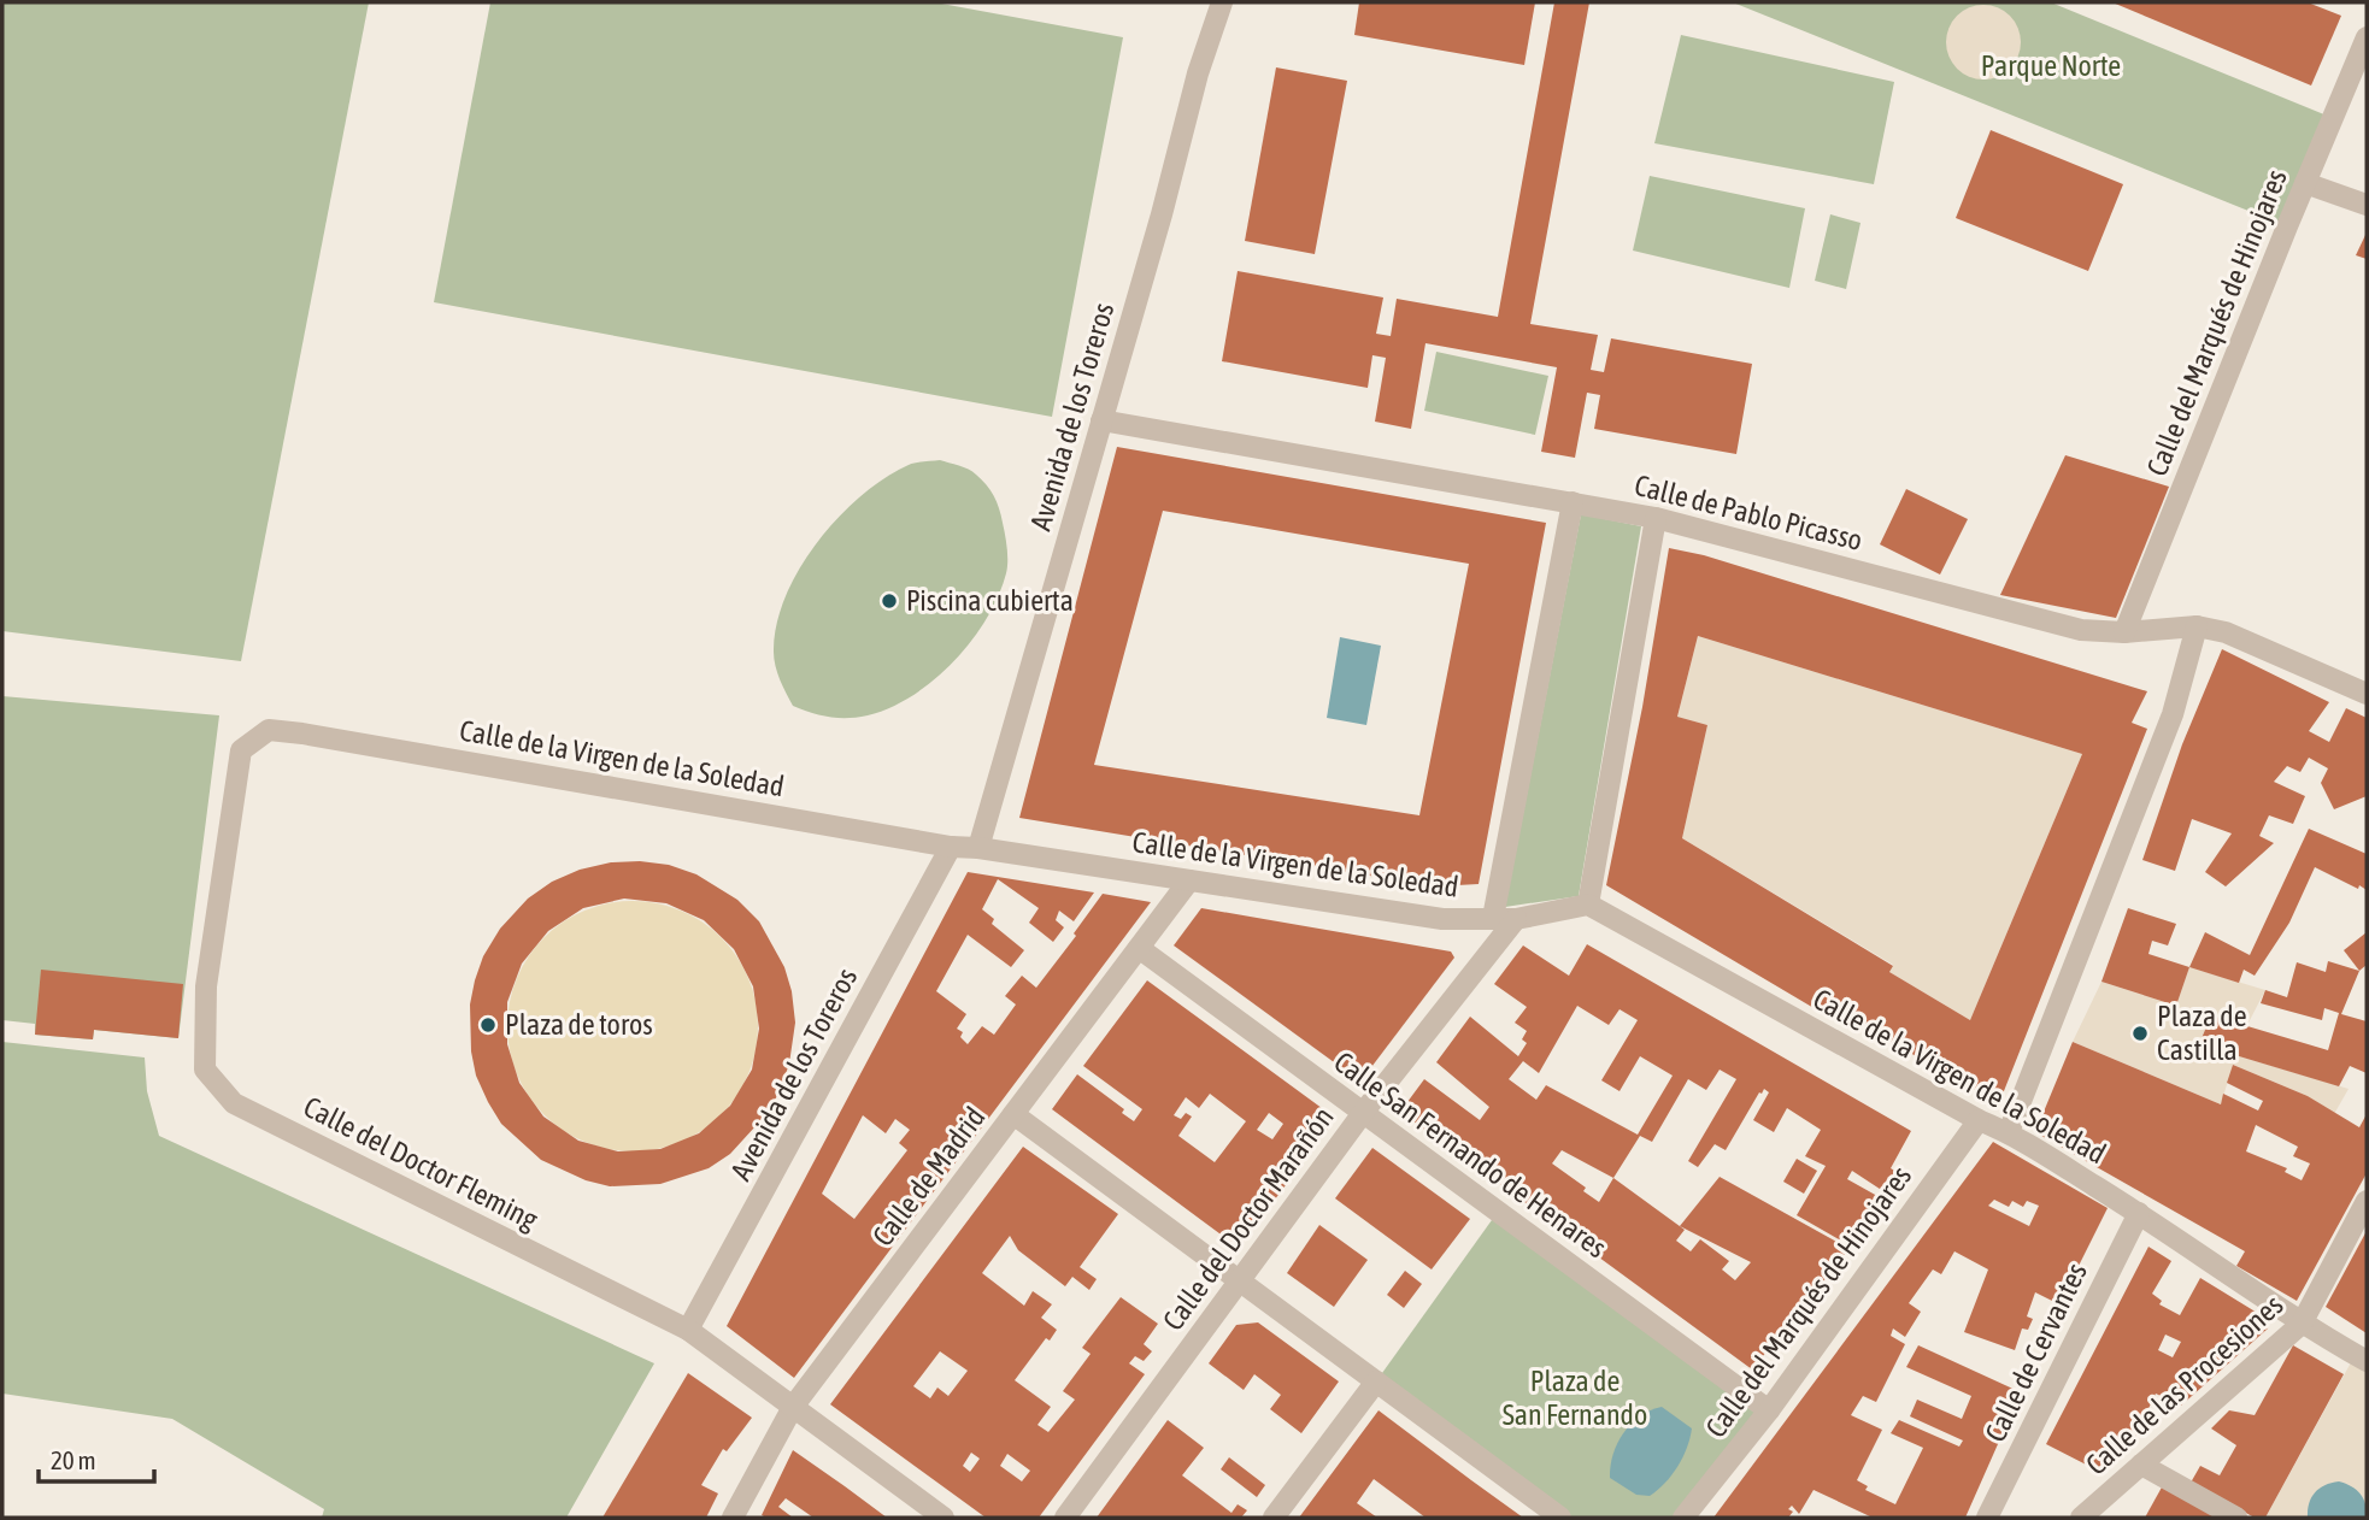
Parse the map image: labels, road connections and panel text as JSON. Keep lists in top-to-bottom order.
{
  "streets": {
    "street": [
      "Calle del Marqués de Hinojares",
      "Avenida de los Toreros",
      "Calle de Pablo Picasso",
      "Calle de la Virgen de la Soledad",
      "Calle San Fernando de Henares",
      "Calle del Doctor Fleming",
      "Calle de Madrid",
      "Calle del Doctor Marañón",
      "Calle de Cervantes",
      "Calle de las Procesiones"
    ]
  },
  "crossings": [
    ["Calle del Marqués de Hinojares", "Calle de Pablo Picasso"],
    ["Calle del Marqués de Hinojares", "Calle de la Virgen de la Soledad"],
    ["Calle del Marqués de Hinojares", "Calle San Fernando de Henares"],
    ["Avenida de los Toreros", "Calle de Pablo Picasso"],
    ["Avenida de los Toreros", "Calle de la Virgen de la Soledad"],
    ["Avenida de los Toreros", "Calle del Doctor Fleming"],
    ["Calle de la Virgen de la Soledad", "Calle del Doctor Fleming"],
    ["Calle de la Virgen de la Soledad", "Calle de Madrid"],
    ["Calle de la Virgen de la Soledad", "Calle del Doctor Marañón"],
    ["Calle de la Virgen de la Soledad", "Calle de Cervantes"],
    ["Calle de la Virgen de la Soledad", "Calle de las Procesiones"],
    ["Calle San Fernando de Henares", "Calle de Madrid"],
    ["Calle San Fernando de Henares", "Calle del Doctor Marañón"],
    ["Calle del Doctor Fleming", "Calle de Madrid"]
  ],
  "parks": ["Parque Norte", "Plaza de San Fernando"],
  "places": ["Piscina cubierta", "Plaza de toros", "Plaza de Castilla"],
  "scale_bar": "20 m"
}
